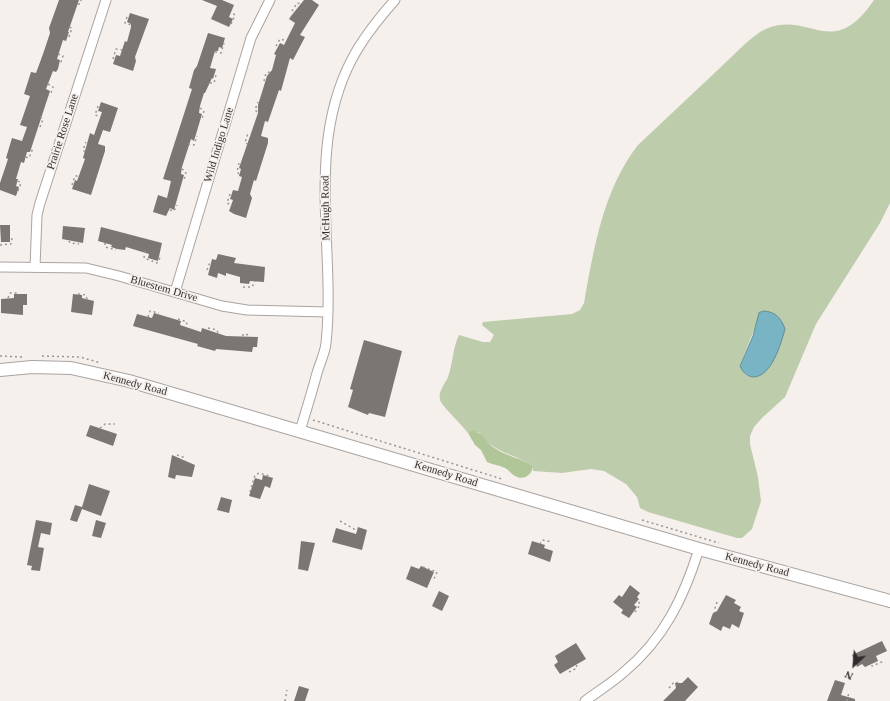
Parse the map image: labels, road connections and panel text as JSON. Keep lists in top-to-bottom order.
{
  "streets": {
    "main road": ["Kennedy Road"],
    "street": [
      "Prairie Rose Lane",
      "Wild Indigo Lane",
      "McHugh Road",
      "Bluestem Drive"
    ]
  },
  "crossings": [
    ["Prairie Rose Lane", "Bluestem Drive"],
    ["Wild Indigo Lane", "Bluestem Drive"],
    ["McHugh Road", "Bluestem Drive"],
    ["McHugh Road", "Kennedy Road"]
  ],
  "north": "bottom left"
}
